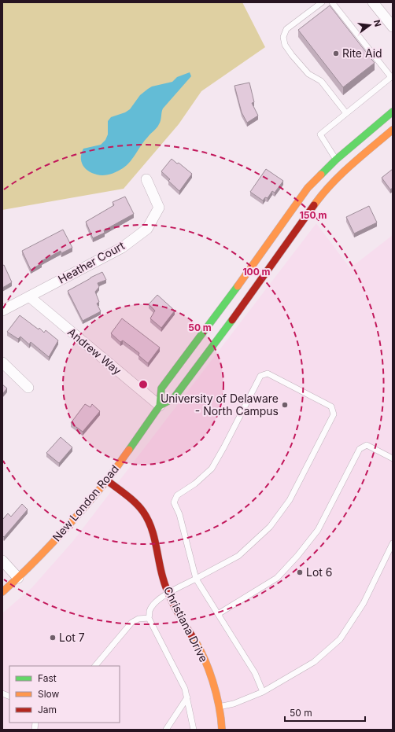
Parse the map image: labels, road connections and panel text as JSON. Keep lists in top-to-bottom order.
{
  "streets": {
    "main road": ["New London Road", "Christiana Drive"],
    "street": ["Heather Court", "Andrew Way"]
  },
  "crossings": [
    ["Heather Court", "Andrew Way"],
    ["Andrew Way", "New London Road"],
    ["New London Road", "Christiana Drive"]
  ],
  "places": [
    "Rite Aid",
    "University of Delaware - North Campus",
    "Lot 6",
    "Lot 7"
  ],
  "legend": ["Fast", "Slow", "Jam"],
  "scale_bar": "50 m",
  "north": "right",
  "rings": ["150 m", "100 m", "50 m"]
}
